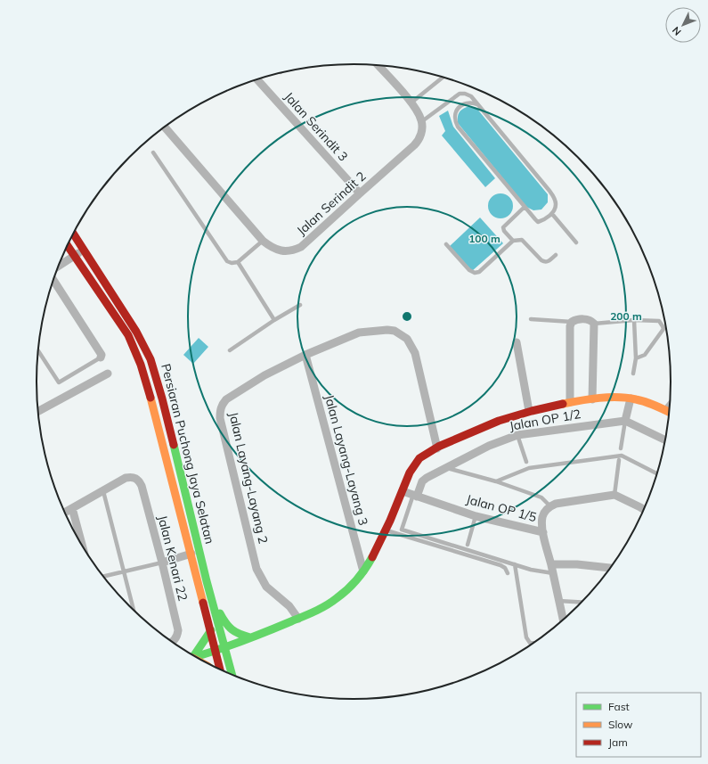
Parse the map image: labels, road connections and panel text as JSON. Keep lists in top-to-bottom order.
{
  "streets": {
    "main road": ["Persiaran Puchong Jaya Selatan"],
    "street": [
      "Jalan Serindit 3",
      "Jalan Serindit 2",
      "Jalan OP 1/2",
      "Jalan Layang-Layang 3",
      "Jalan Layang-Layang 2",
      "Jalan OP 1/5",
      "Jalan Kenari 22"
    ]
  },
  "crossings": [
    ["Jalan Serindit 3", "Jalan Serindit 2"],
    ["Jalan OP 1/2", "Jalan OP 1/5"],
    ["Jalan Layang-Layang 3", "Jalan Layang-Layang 2"]
  ],
  "legend": ["Fast", "Slow", "Jam"],
  "north": "bottom left",
  "rings": ["100 m", "200 m"]
}
